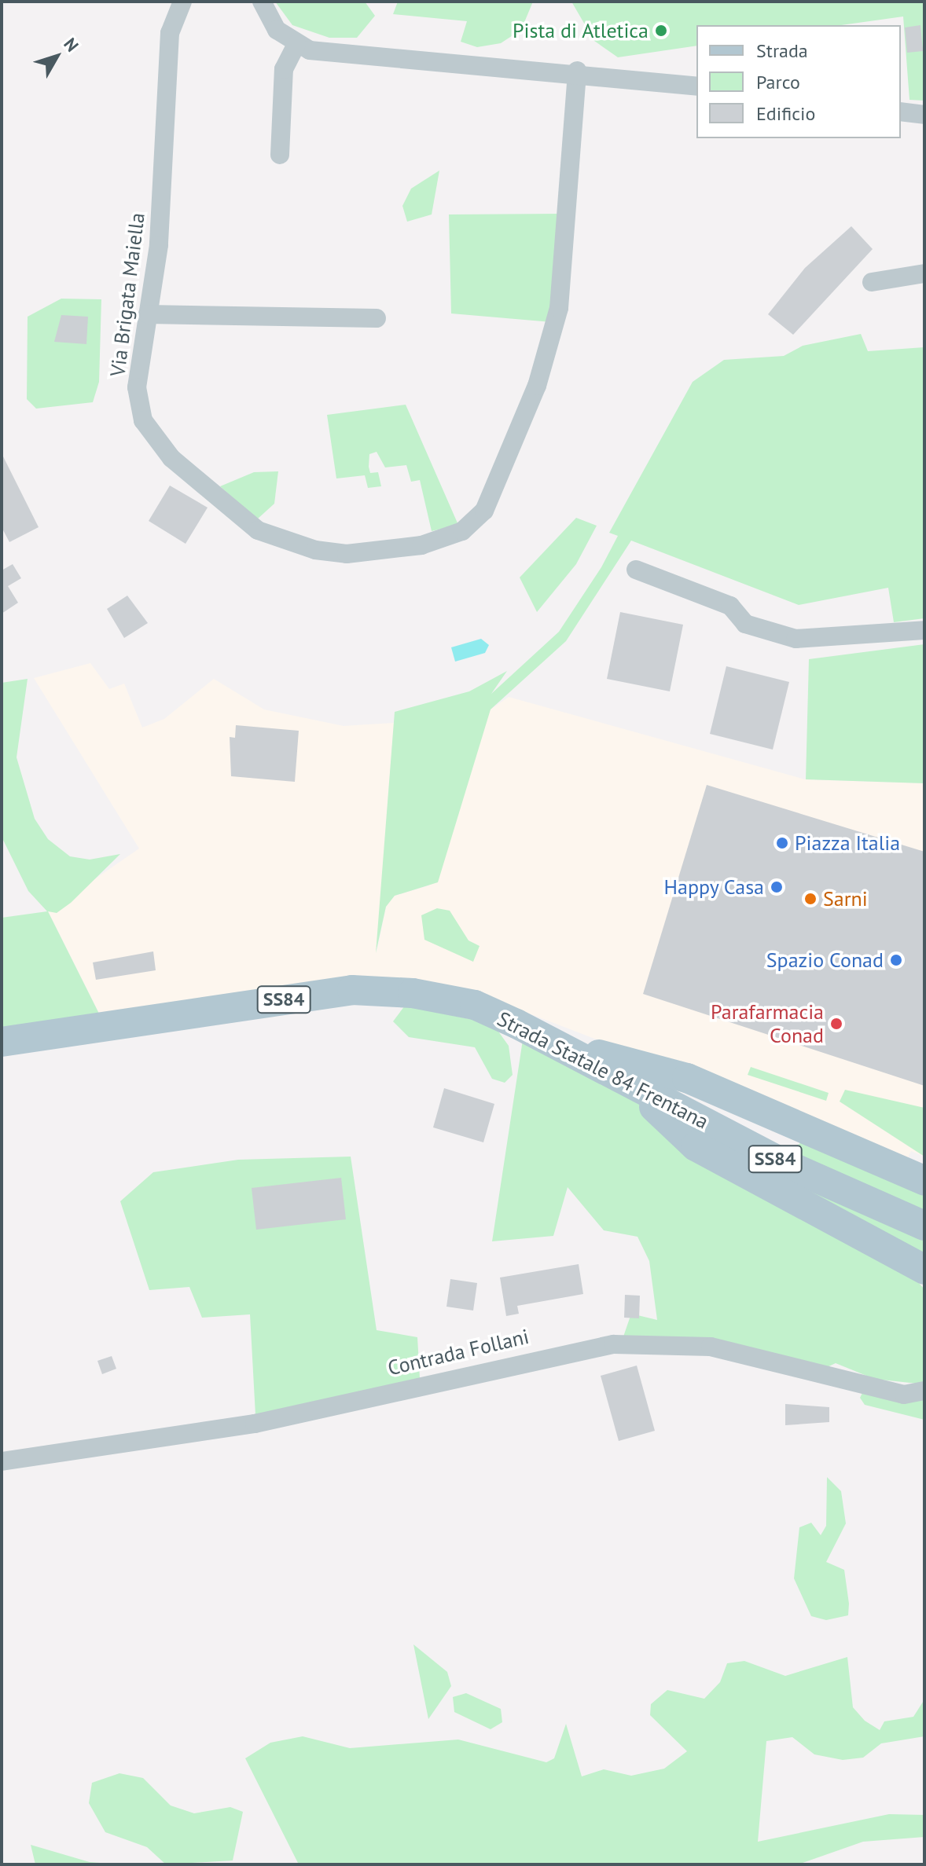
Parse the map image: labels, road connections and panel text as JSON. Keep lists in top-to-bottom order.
{
  "streets": {
    "main road": ["SS84", "Strada Statale 84 Frentana"],
    "street": ["Via Brigata Maiella", "Contrada Follani"]
  },
  "places": [
    "Pista di Atletica",
    "Piazza Italia",
    "Happy Casa",
    "Sarni",
    "Spazio Conad",
    "Parafarmacia Conad"
  ],
  "legend": ["Strada", "Parco", "Edificio"],
  "north": "top right"
}
